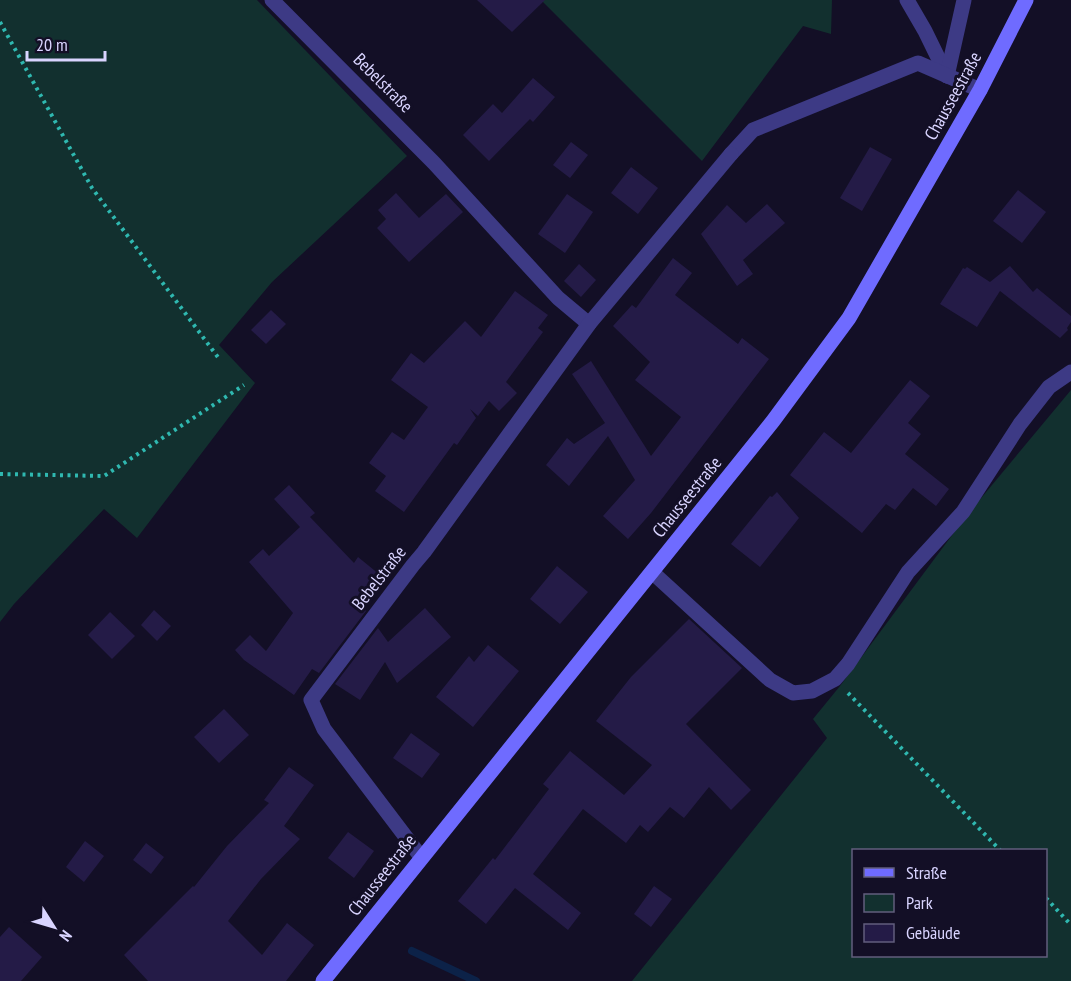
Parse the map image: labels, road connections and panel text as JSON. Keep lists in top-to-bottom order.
{
  "streets": {
    "main road": ["Chausseestraße"],
    "street": ["Bebelstraße"]
  },
  "crossings": [
    ["Bebelstraße", "Chausseestraße"]
  ],
  "legend": ["Straße", "Park", "Gebäude"],
  "scale_bar": "20 m",
  "north": "bottom right"
}
